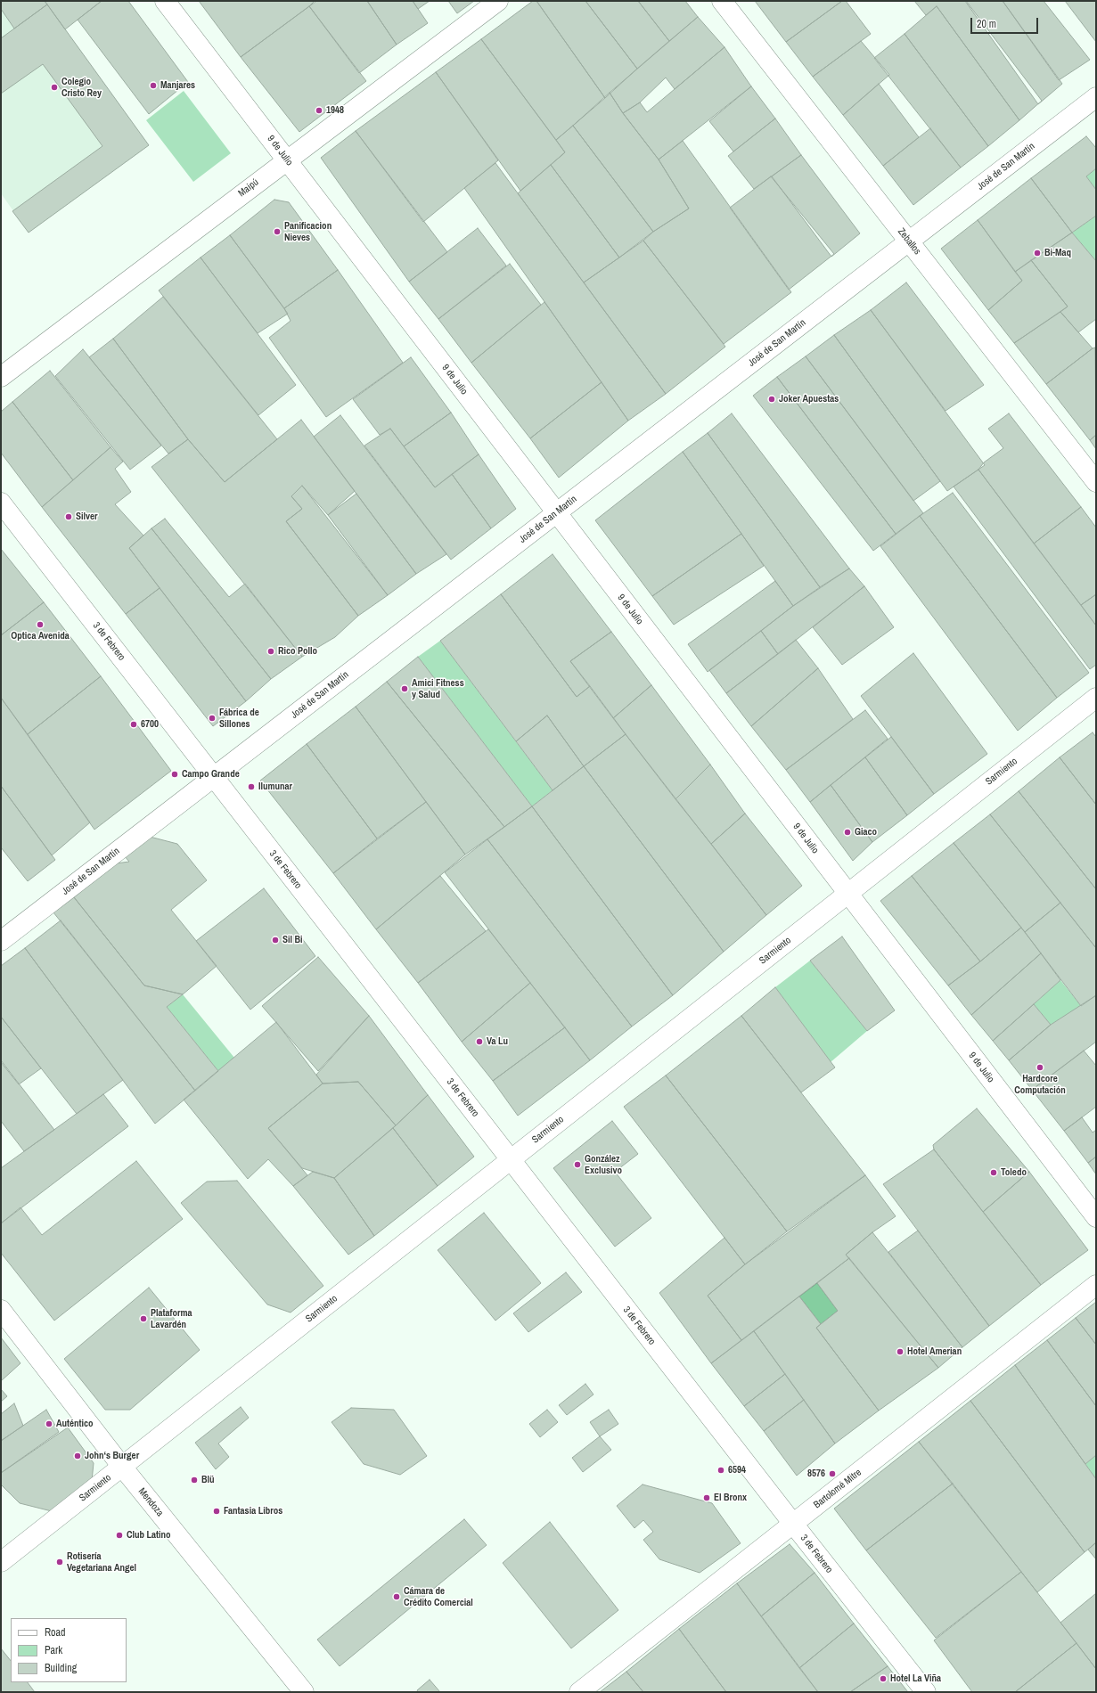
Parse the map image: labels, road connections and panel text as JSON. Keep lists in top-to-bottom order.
{
  "streets": {
    "street": [
      "9 de Julio",
      "José de San Martín",
      "Maipú",
      "Zeballos",
      "3 de Febrero",
      "Sarmiento",
      "Bartolomé Mitre",
      "Mendoza"
    ]
  },
  "crossings": [
    ["9 de Julio", "José de San Martín"],
    ["9 de Julio", "Maipú"],
    ["9 de Julio", "Sarmiento"],
    ["José de San Martín", "Zeballos"],
    ["José de San Martín", "3 de Febrero"],
    ["3 de Febrero", "Sarmiento"],
    ["3 de Febrero", "Bartolomé Mitre"],
    ["Sarmiento", "Mendoza"]
  ],
  "places": [
    "Manjares",
    "Colegio Cristo Rey",
    "1948",
    "Panificacion Nieves",
    "Bi-Maq",
    "Joker Apuestas",
    "Silver",
    "Optica Avenida",
    "Rico Pollo",
    "Amici Fitness y Salud",
    "Fábrica de Sillones",
    "6700",
    "Campo Grande",
    "Ilumunar",
    "Giaco",
    "Sil Bi",
    "Va Lu",
    "Hardcore Computación",
    "González Exclusivo",
    "Toledo",
    "Plataforma Lavardén",
    "Hotel Amerian",
    "Auténtico",
    "John‘s Burger",
    "6594",
    "8576",
    "Blü",
    "El Bronx",
    "Fantasia Libros",
    "Club Latino",
    "Rotisería Vegetariana Angel",
    "Cámara de Crédito Comercial",
    "Hotel La Viña"
  ],
  "legend": ["Road", "Park", "Building"],
  "scale_bar": "20 m"
}
